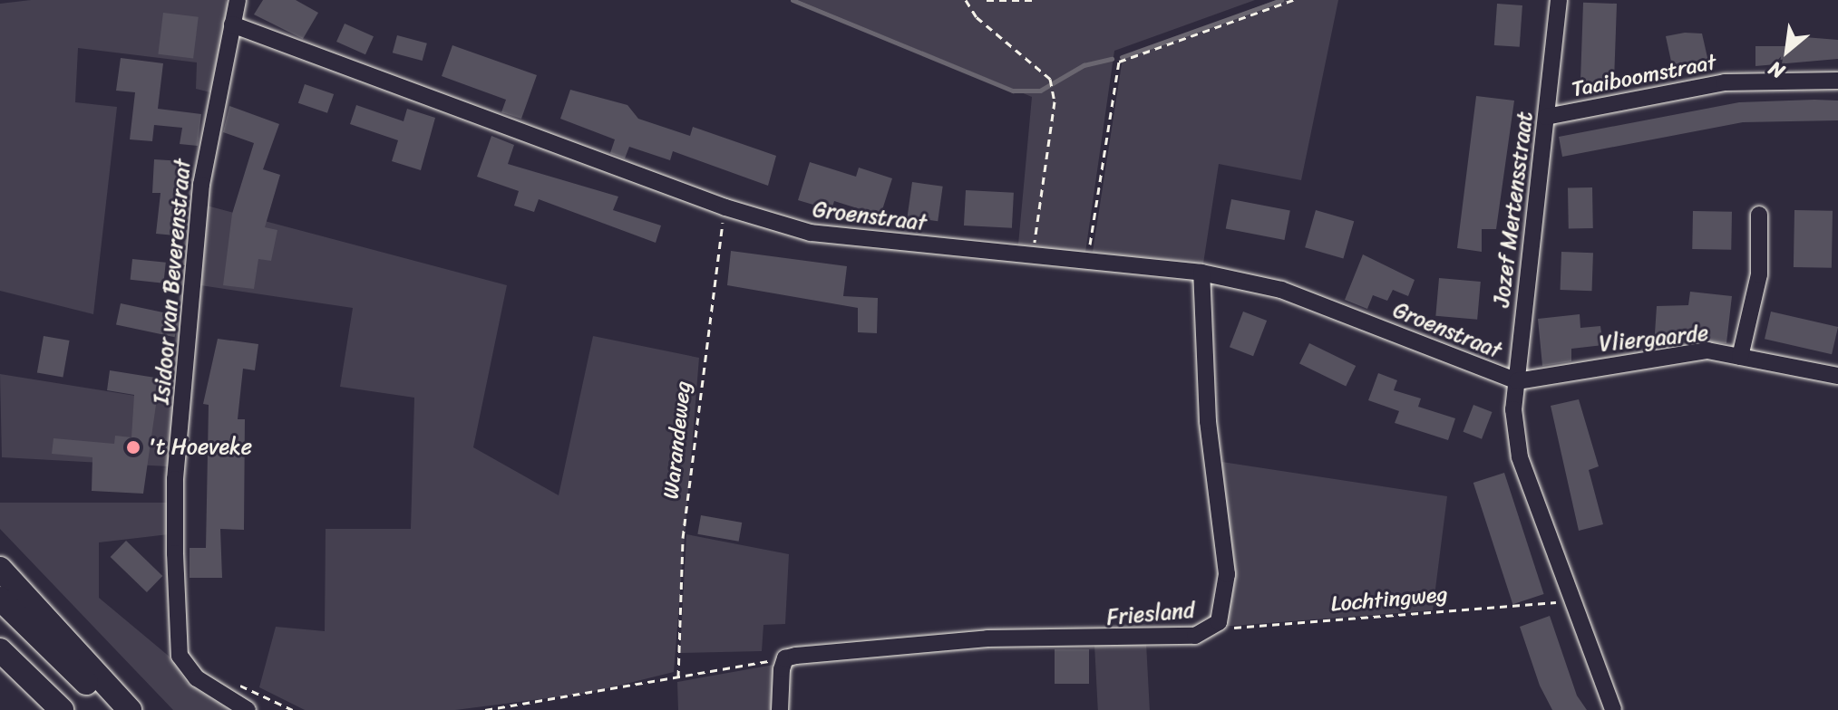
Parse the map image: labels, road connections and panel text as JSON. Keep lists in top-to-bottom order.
{
  "streets": {
    "street": [
      "Taaiboomstraat",
      "Jozef Mertensstraat",
      "Groenstraat",
      "Isidoor van Beverenstraat",
      "Vliergaarde",
      "Friesland"
    ],
    "path": ["Warandeweg", "Lochtingweg"]
  },
  "crossings": [
    ["Taaiboomstraat", "Jozef Mertensstraat"],
    ["Jozef Mertensstraat", "Groenstraat"],
    ["Jozef Mertensstraat", "Vliergaarde"],
    ["Jozef Mertensstraat", "Lochtingweg"],
    ["Groenstraat", "Isidoor van Beverenstraat"],
    ["Groenstraat", "Vliergaarde"],
    ["Groenstraat", "Warandeweg"],
    ["Groenstraat", "Friesland"],
    ["Lochtingweg", "Friesland"]
  ],
  "places": ["'t Hoeveke"],
  "north": "bottom left"
}
